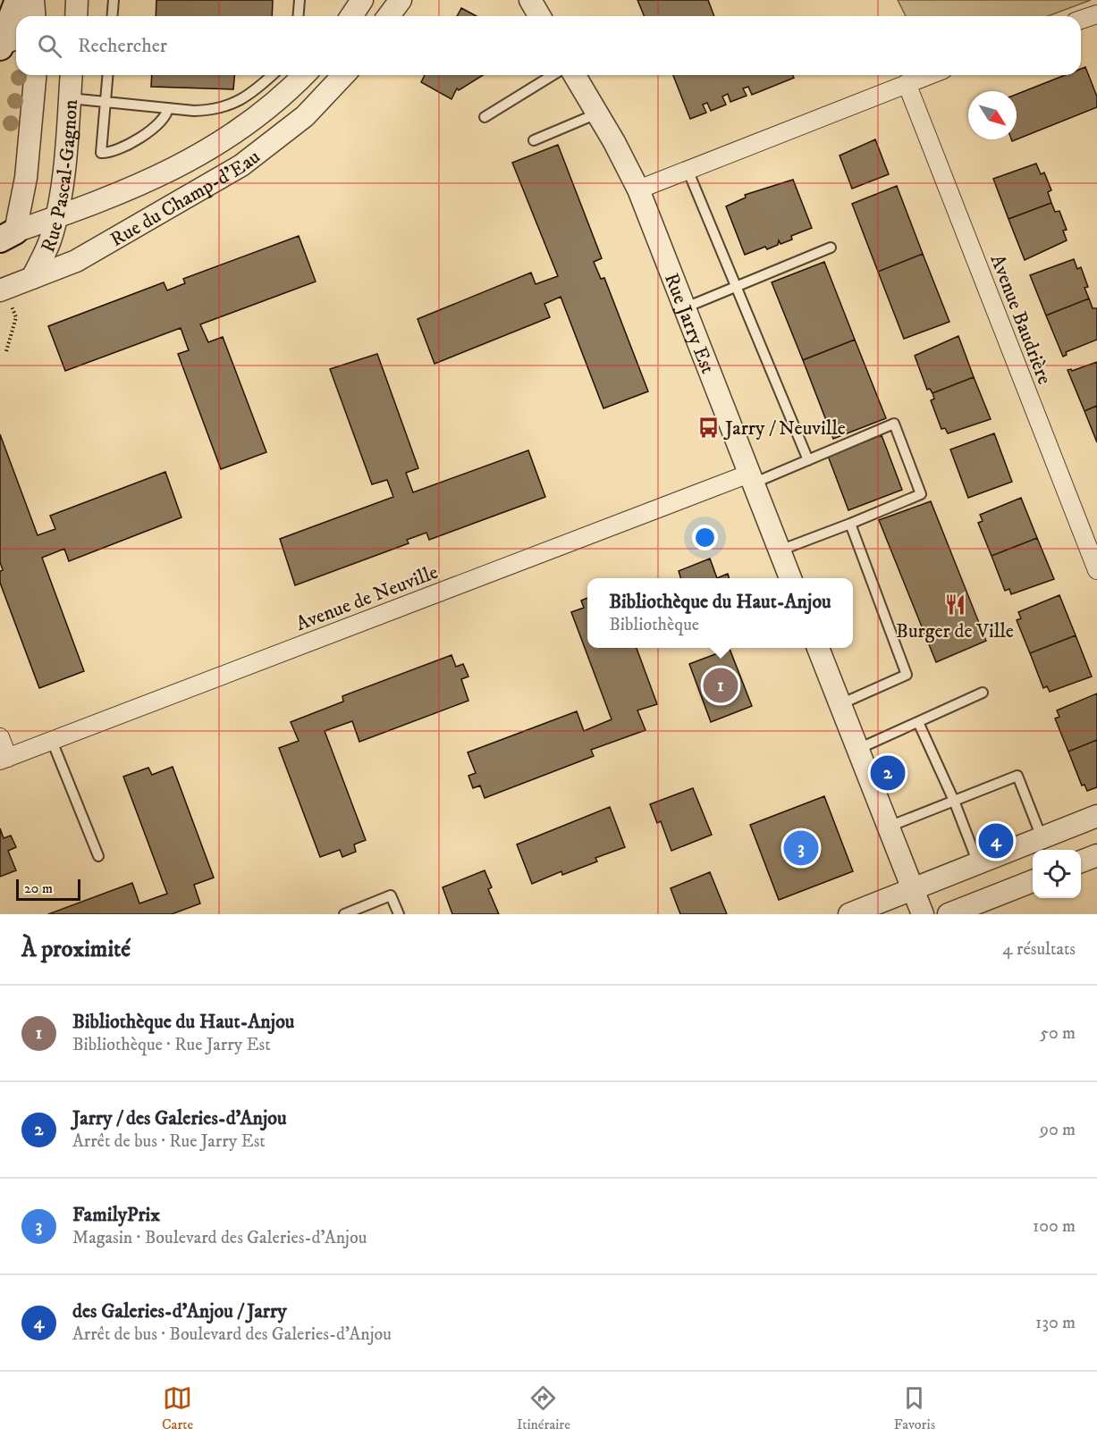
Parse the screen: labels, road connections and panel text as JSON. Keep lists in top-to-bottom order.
{
  "streets": {
    "street": [
      "Rue Pascal-Gagnon",
      "Rue du Champ-d'Eau",
      "Avenue Baudrière",
      "Rue Jarry Est",
      "Avenue de Neuville"
    ]
  },
  "crossings": [
    ["Rue Pascal-Gagnon", "Rue du Champ-d'Eau"],
    ["Rue Jarry Est", "Avenue de Neuville"]
  ],
  "places": {
    "bus stop": ["Jarry / Neuville"],
    "restaurant": ["Burger de Ville"]
  },
  "scale_bar": "20 m",
  "north": "bottom right",
  "page": {
    "search": "Rechercher",
    "popup": ["Bibliothèque du Haut-Anjou", "Bibliothèque"],
    "pins": [
      "1",
      "2",
      "4",
      "3"
    ],
    "scale": "20 m",
    "heading": ["À proximité", "4 résultats"],
    "list": [
      {
        "mark": "1",
        "name": "Bibliothèque du Haut-Anjou",
        "note": "Bibliothèque · Rue Jarry Est",
        "value": "50 m"
      },
      {
        "mark": "2",
        "name": "Jarry / des Galeries-d'Anjou",
        "note": "Arrêt de bus · Rue Jarry Est",
        "value": "90 m"
      },
      {
        "mark": "3",
        "name": "FamilyPrix",
        "note": "Magasin · Boulevard des Galeries-d'Anjou",
        "value": "100 m"
      },
      {
        "mark": "4",
        "name": "des Galeries-d'Anjou / Jarry",
        "note": "Arrêt de bus · Boulevard des Galeries-d'Anjou",
        "value": "130 m"
      }
    ],
    "nav": ["Carte", "Itinéraire", "Favoris"]
  }
}
